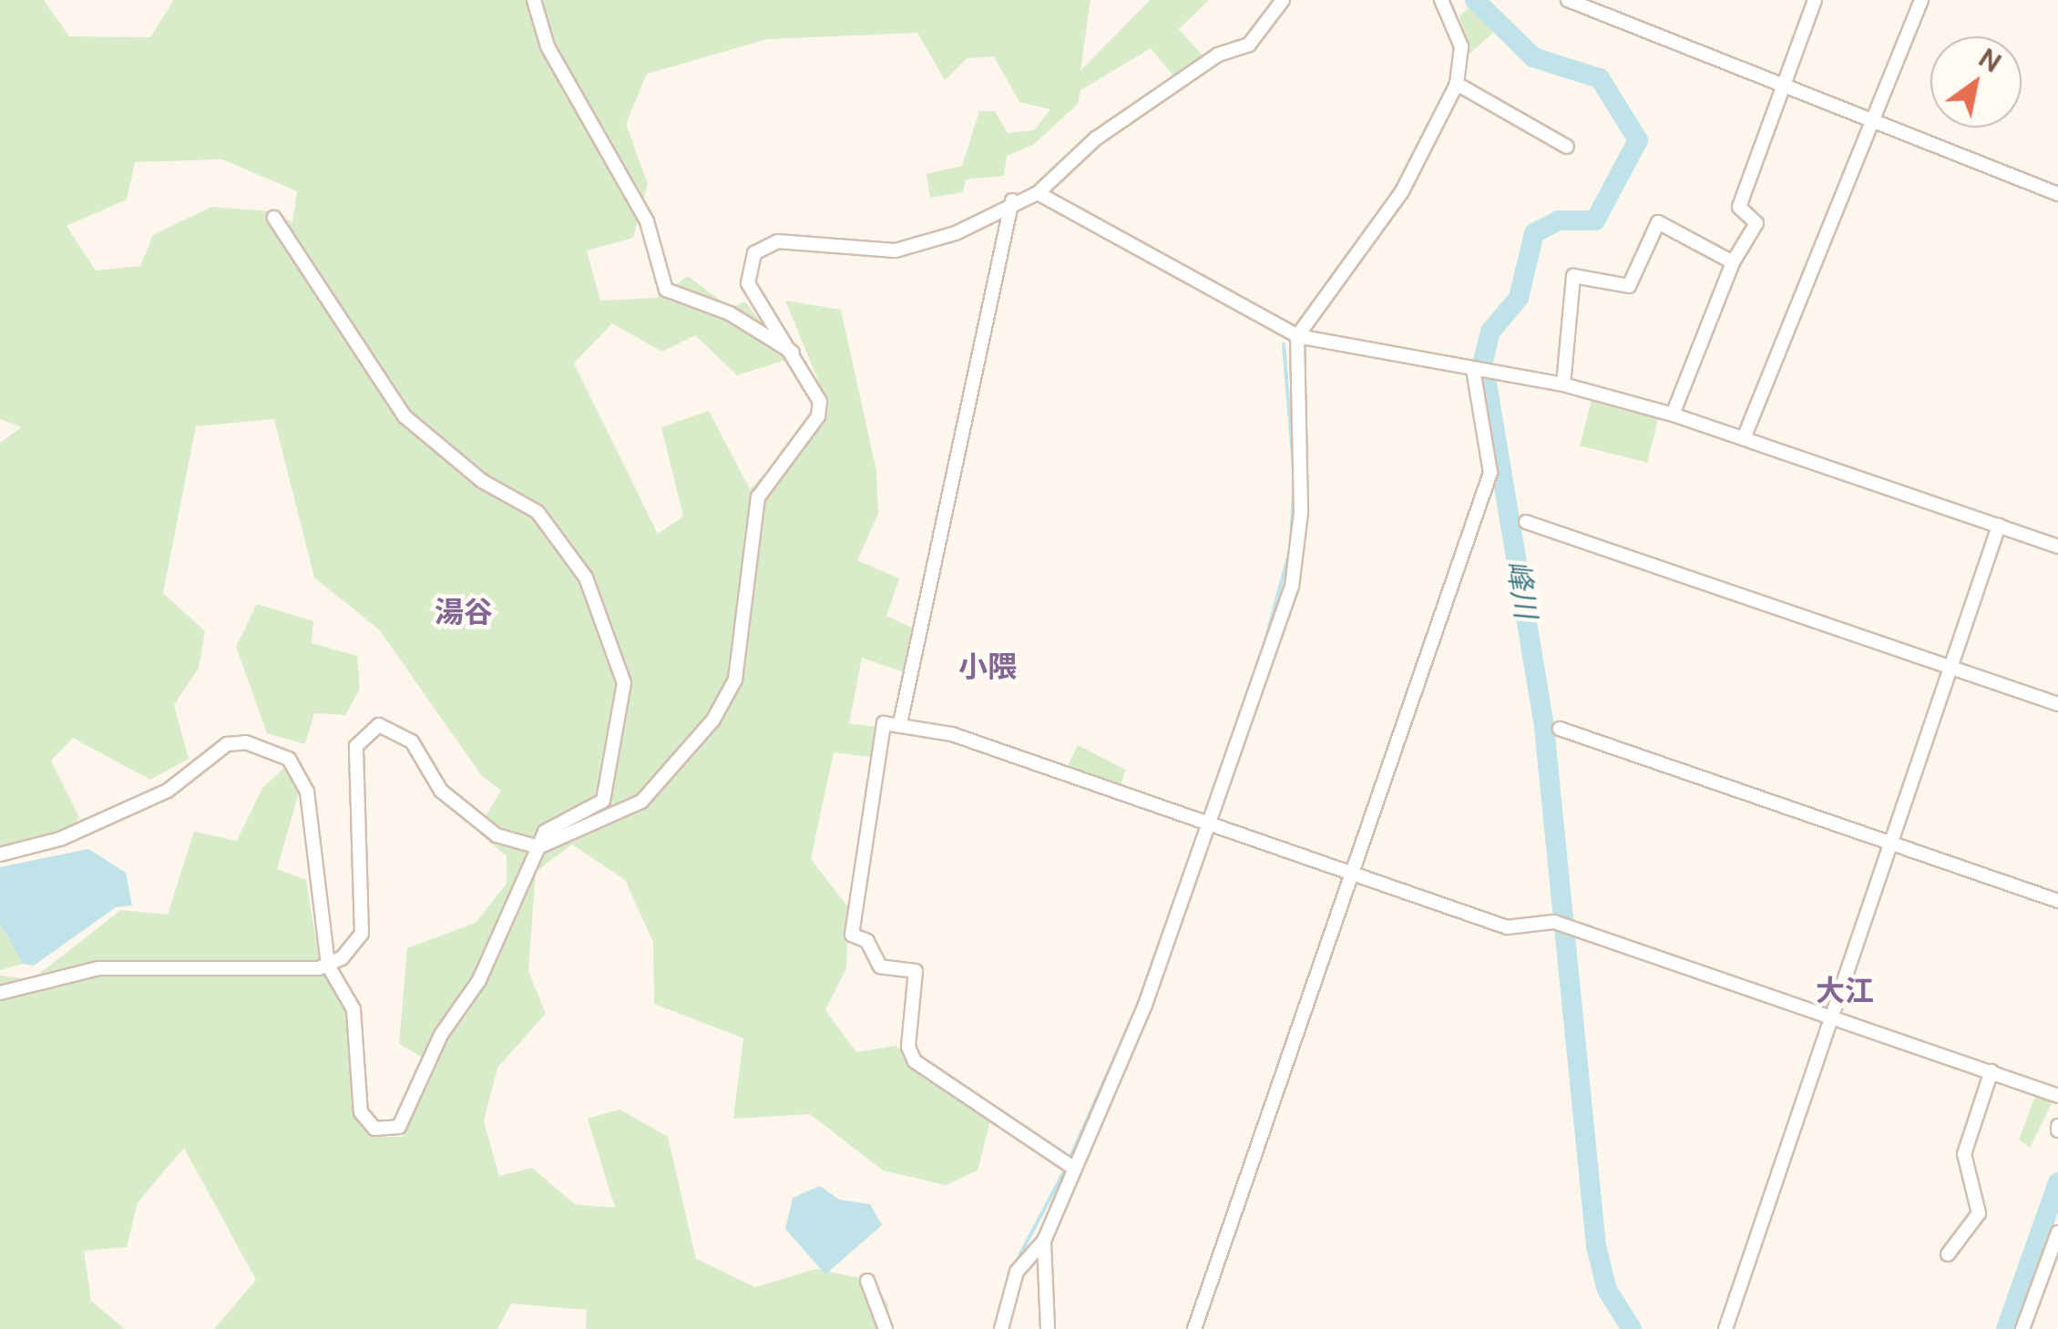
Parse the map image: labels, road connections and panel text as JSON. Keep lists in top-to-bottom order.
{
  "districts": ["湯谷", "小隈", "大江"],
  "water": ["峰川"],
  "north": "top right"
}
